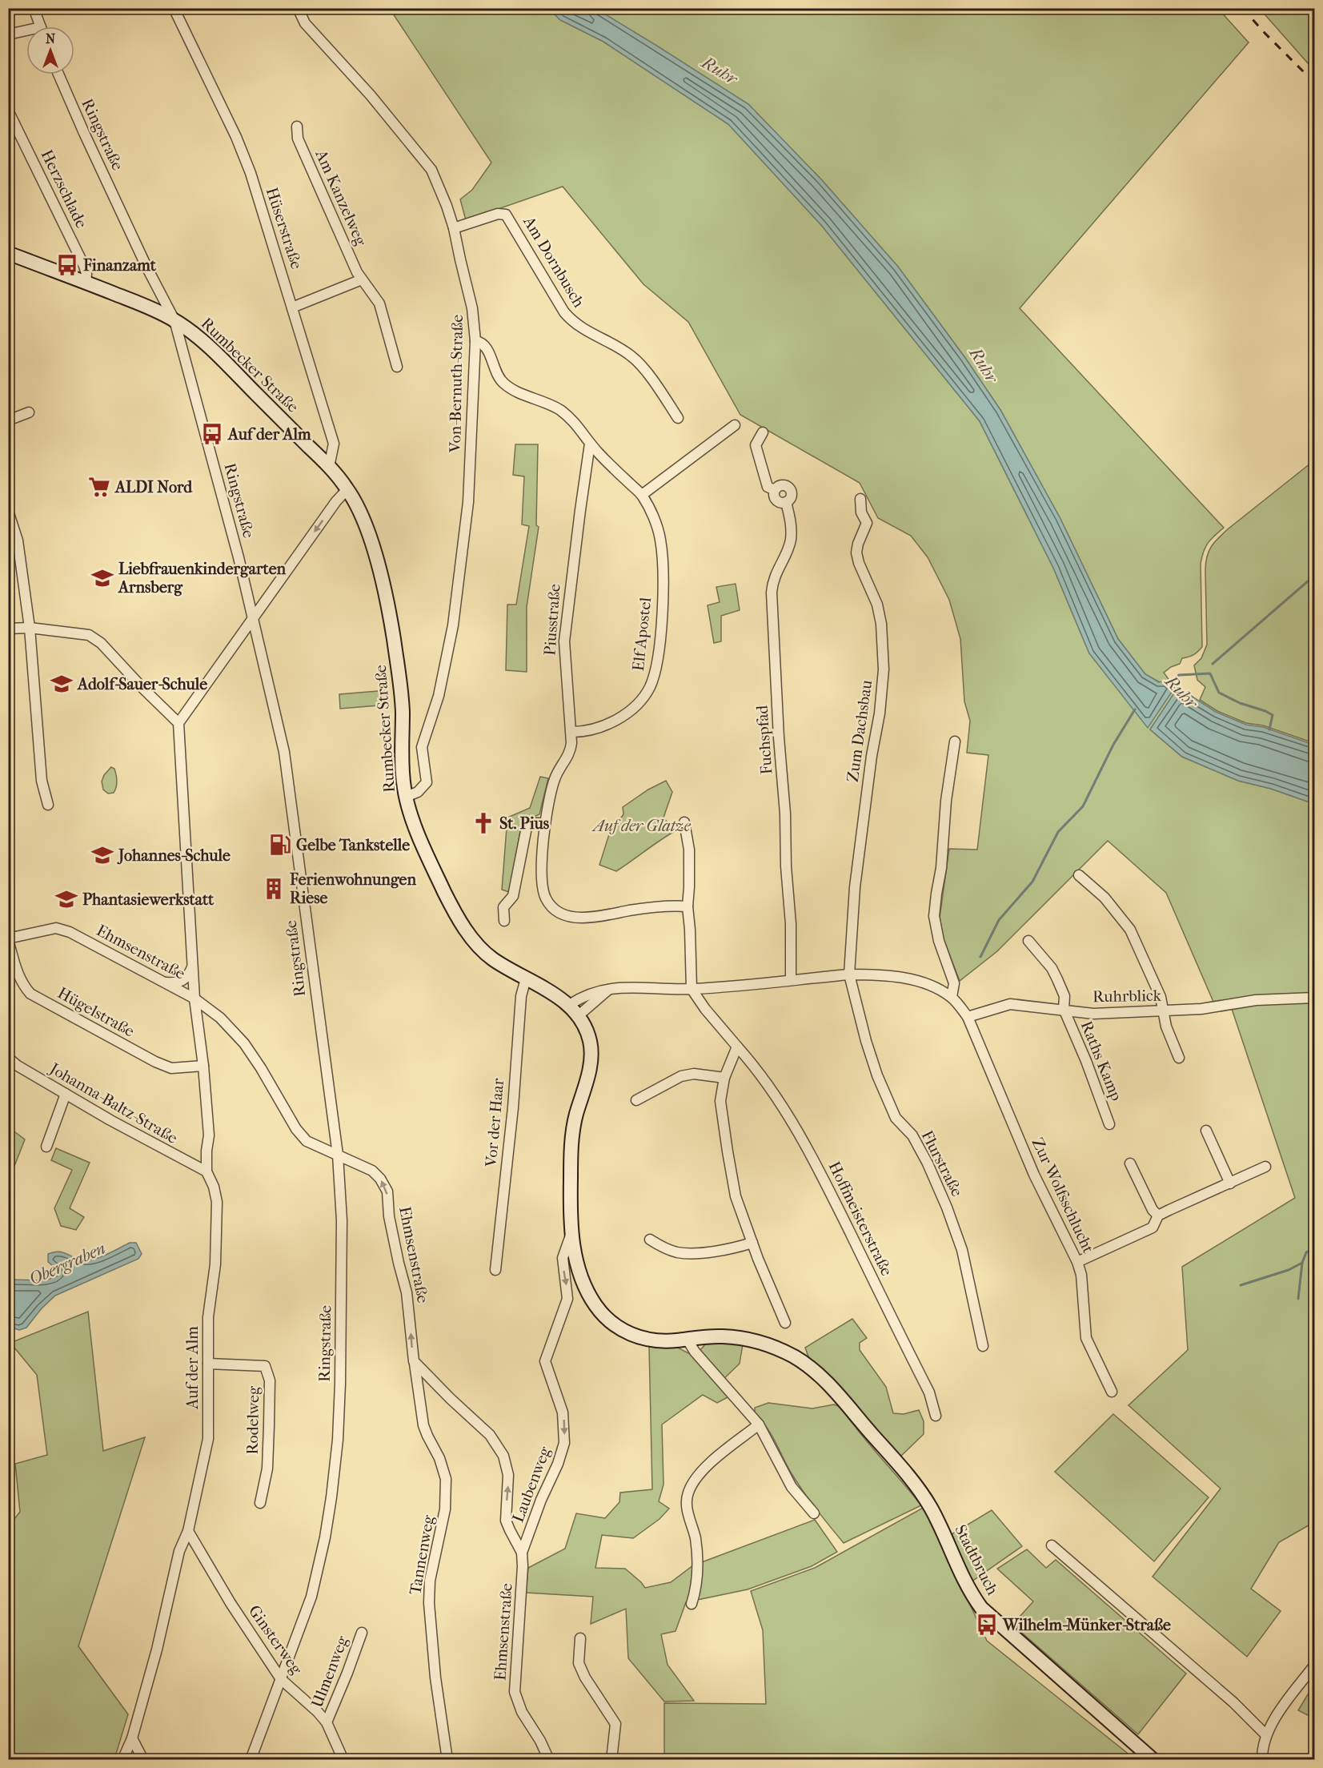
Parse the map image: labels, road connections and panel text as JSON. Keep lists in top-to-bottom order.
{
  "streets": {
    "street": [
      "Ringstraße",
      "Herzschlade",
      "Am Kanzelweg",
      "Hüserstraße",
      "Am Dornbusch",
      "Rumbecker Straße",
      "Von-Bernuth-Straße",
      "Piusstraße",
      "Elf Apostel",
      "Zum Dachsbau",
      "Fuchspfad",
      "Ehmsenstraße",
      "Ruhrblick",
      "Hügelstraße",
      "Raths Kamp",
      "Johanna-Baltz-Straße",
      "Vor der Haar",
      "Flurstraße",
      "Zur Wolfsschlucht",
      "Hoffmeisterstraße",
      "Auf der Alm",
      "Rodelweg",
      "Laubenweg",
      "Tannenweg",
      "Stadtbruch",
      "Ginsterweg",
      "Ulmenweg"
    ]
  },
  "crossings": [
    ["Ringstraße", "Rumbecker Straße"],
    ["Ringstraße", "Ehmsenstraße"],
    ["Ringstraße", "Ginsterweg"],
    ["Herzschlade", "Rumbecker Straße"],
    ["Hüserstraße", "Rumbecker Straße"],
    ["Am Dornbusch", "Von-Bernuth-Straße"],
    ["Rumbecker Straße", "Von-Bernuth-Straße"],
    ["Rumbecker Straße", "Vor der Haar"],
    ["Rumbecker Straße", "Laubenweg"],
    ["Rumbecker Straße", "Stadtbruch"],
    ["Von-Bernuth-Straße", "Elf Apostel"],
    ["Piusstraße", "Elf Apostel"],
    ["Zum Dachsbau", "Flurstraße"],
    ["Ehmsenstraße", "Hügelstraße"],
    ["Ehmsenstraße", "Auf der Alm"],
    ["Ehmsenstraße", "Laubenweg"],
    ["Ehmsenstraße", "Tannenweg"],
    ["Ruhrblick", "Raths Kamp"],
    ["Ruhrblick", "Zur Wolfsschlucht"],
    ["Hügelstraße", "Auf der Alm"],
    ["Johanna-Baltz-Straße", "Auf der Alm"],
    ["Auf der Alm", "Rodelweg"],
    ["Auf der Alm", "Ginsterweg"],
    ["Ginsterweg", "Ulmenweg"]
  ],
  "one_way": ["Ehmsenstraße", "Laubenweg"],
  "water": ["Ruhr", "Obergraben"],
  "parks": ["Auf der Glatze"],
  "places": {
    "bus stop": ["Finanzamt", "Auf der Alm", "Wilhelm-Münker-Straße"],
    "supermarket": ["ALDI Nord"],
    "school or university": [
      "Liebfrauenkindergarten Arnsberg",
      "Adolf-Sauer-Schule",
      "Johannes-Schule",
      "Phantasiewerkstatt"
    ],
    "church": ["St. Pius"],
    "fuel station": ["Gelbe Tankstelle"],
    "building": ["Ferienwohnungen Riese"]
  },
  "north": "top"
}
